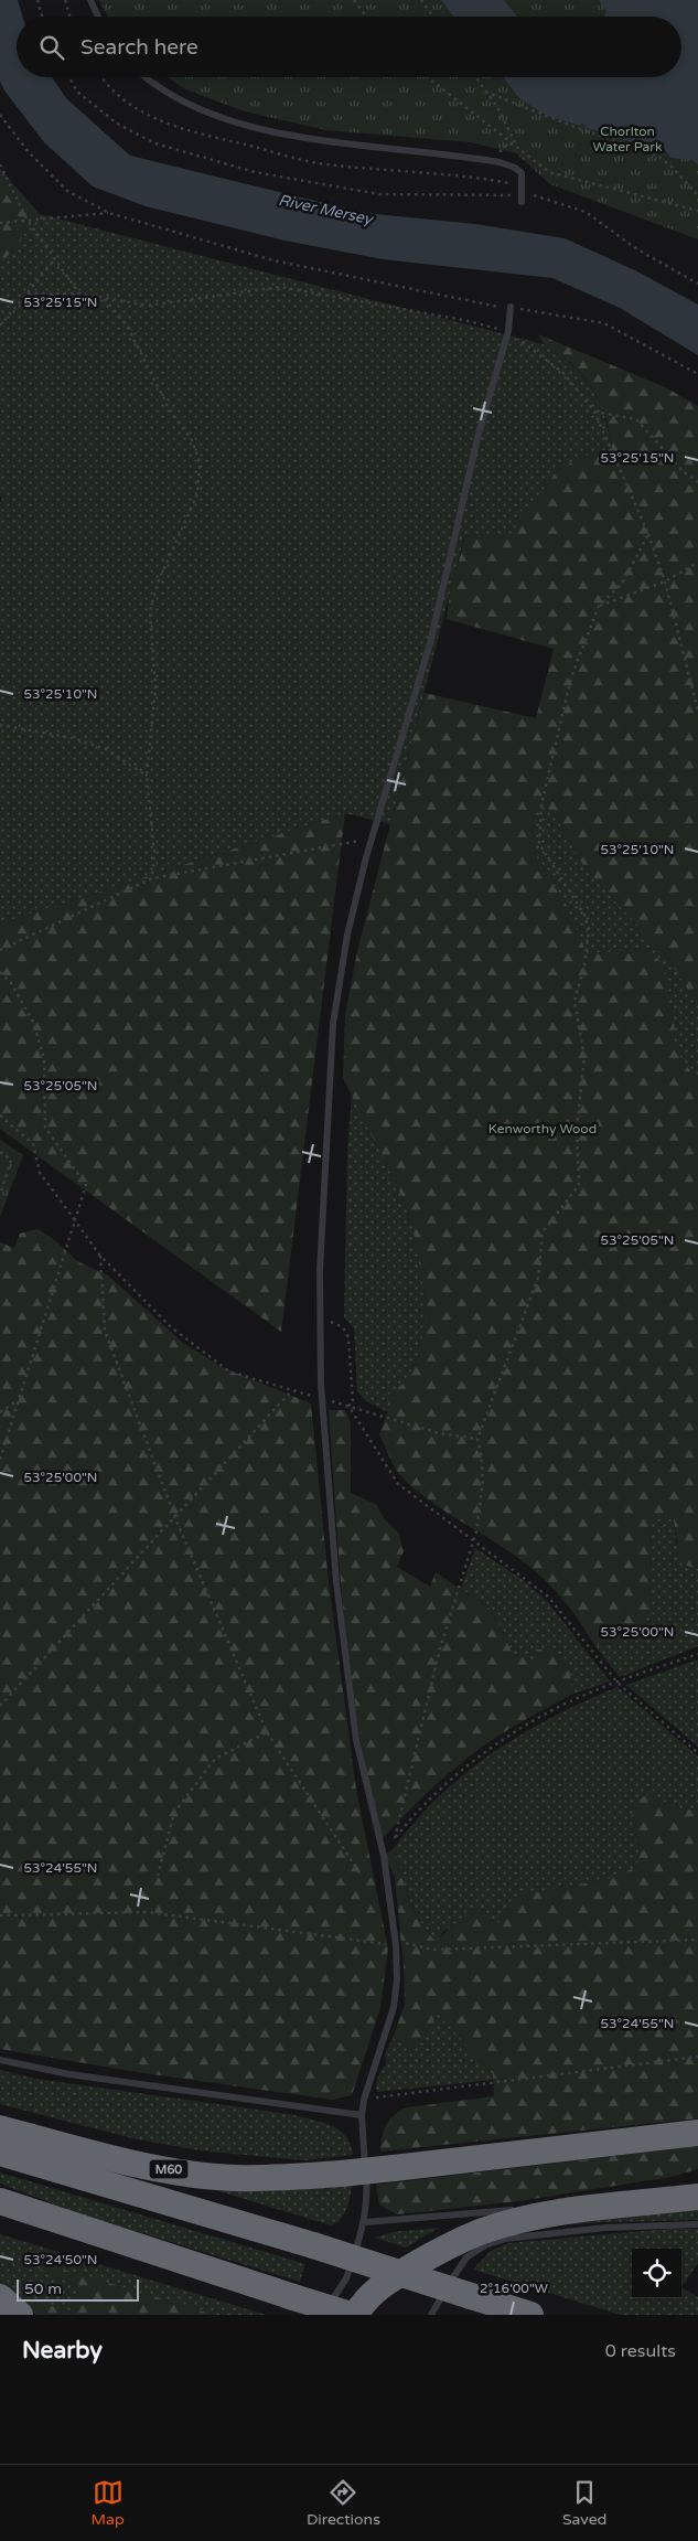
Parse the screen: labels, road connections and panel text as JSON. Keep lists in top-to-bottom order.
{
  "streets": {
    "highway": ["M60"]
  },
  "water": ["River Mersey"],
  "parks": ["Chorlton Water Park", "Kenworthy Wood"],
  "scale_bar": "50 m",
  "page": {
    "search": "Search here",
    "scale": "50 m",
    "heading": ["Nearby", "0 results"],
    "nav": ["Map", "Directions", "Saved"]
  },
  "coordinates": [
    "53°25'15\"N",
    "53°25'10\"N",
    "53°25'05\"N",
    "53°25'00\"N",
    "53°24'55\"N",
    "53°24'50\"N",
    "2°16'00\"W"
  ]
}
